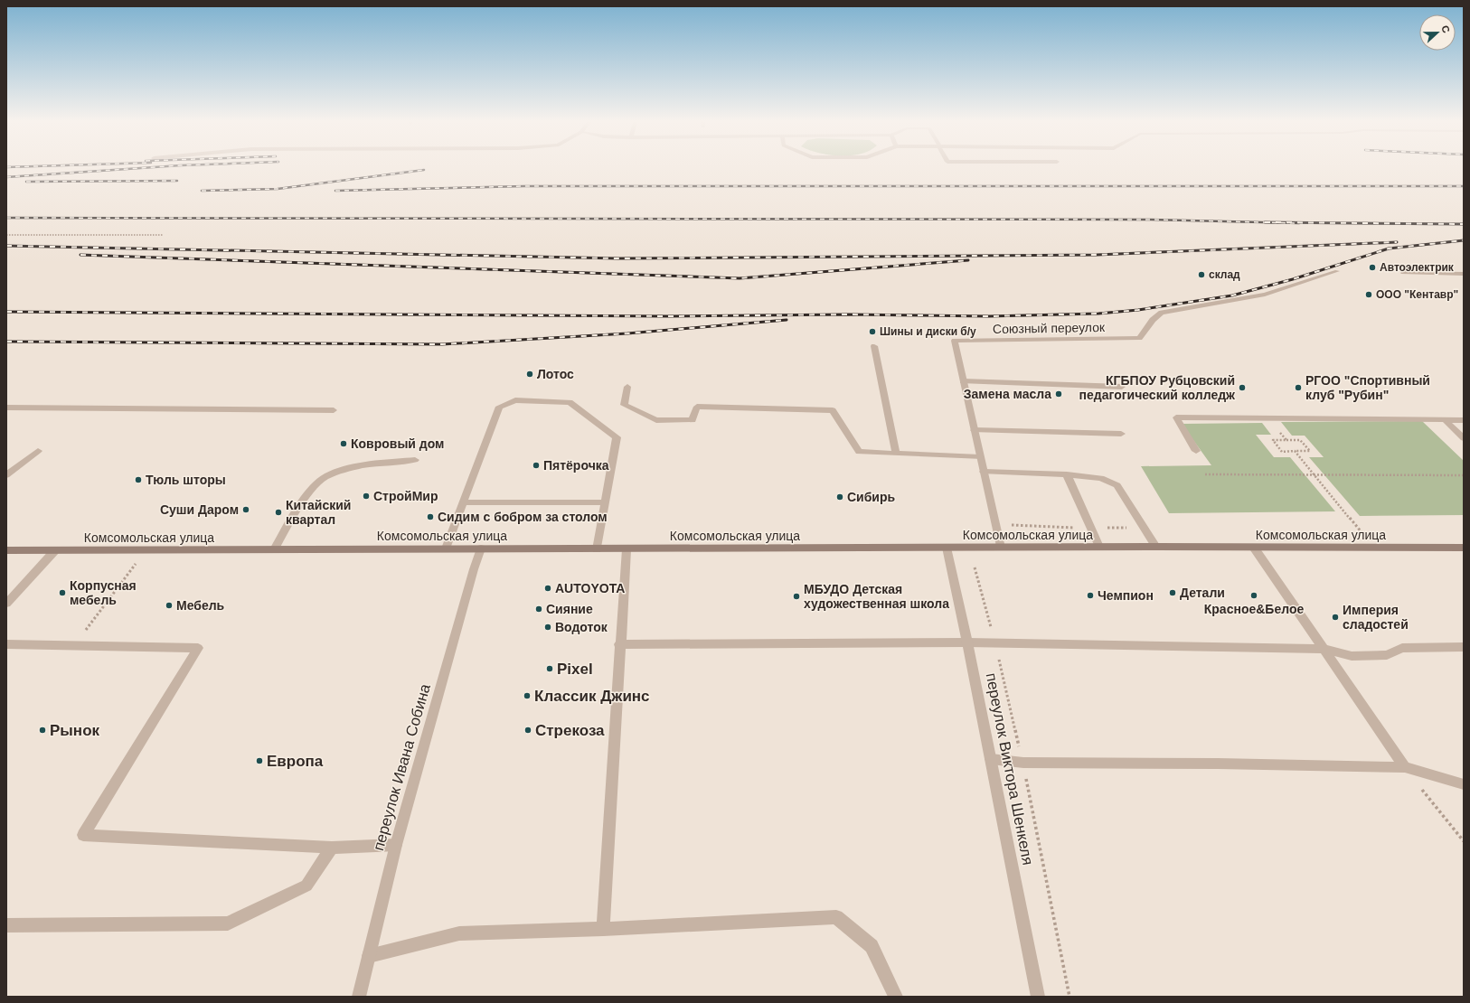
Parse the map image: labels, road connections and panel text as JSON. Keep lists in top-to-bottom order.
{
  "streets": {
    "main road": ["Комсомольская улица"],
    "street": ["Союзный переулок", "переулок Ивана Собина", "переулок Виктора Шенкеля"]
  },
  "crossings": [
    ["Союзный переулок", "Комсомольская улица"],
    ["Комсомольская улица", "переулок Ивана Собина"],
    ["Комсомольская улица", "переулок Виктора Шенкеля"]
  ],
  "places": [
    "Автоэлектрик",
    "склад",
    "ООО \"Кентавр\"",
    "Шины и диски б/у",
    "Лотос",
    "КГБПОУ Рубцовский педагогический колледж",
    "РГОО \"Спортивный клуб \"Рубин\"",
    "Замена масла",
    "Ковровый дом",
    "Пятёрочка",
    "Тюль шторы",
    "СтройМир",
    "Сибирь",
    "Суши Даром",
    "Китайский квартал",
    "Сидим с бобром за столом",
    "AUTOYOTA",
    "Корпусная мебель",
    "Детали",
    "Чемпион",
    "Красное&Белое",
    "МБУДО Детская художественная школа",
    "Мебель",
    "Сияние",
    "Империя сладостей",
    "Водоток",
    "Pixel",
    "Классик Джинс",
    "Рынок",
    "Стрекоза",
    "Европа"
  ],
  "north": "right"
}
